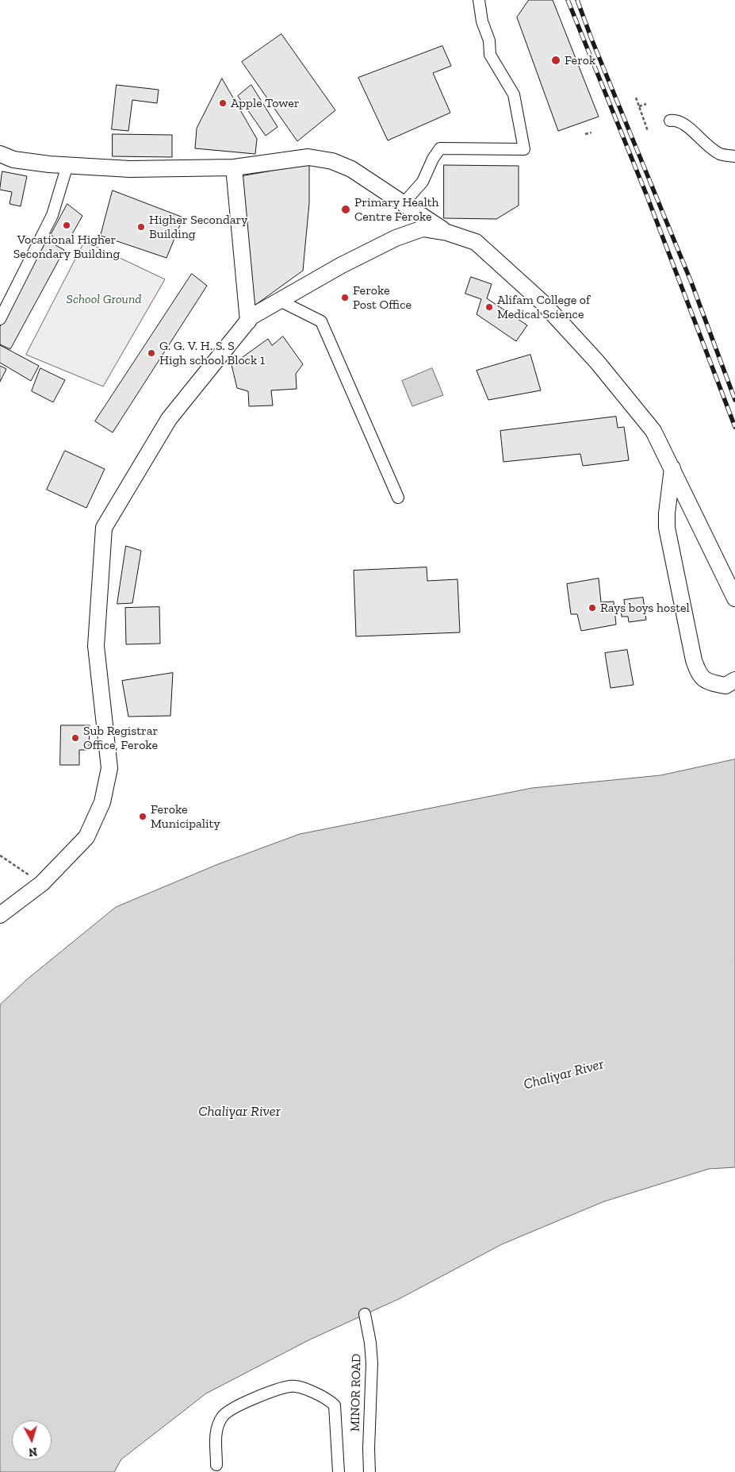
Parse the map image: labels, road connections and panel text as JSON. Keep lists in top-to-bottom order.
{
  "streets": {
    "street": ["MINOR ROAD"]
  },
  "water": ["Chaliyar River"],
  "parks": ["School Ground"],
  "places": [
    "Ferok",
    "Apple Tower",
    "Primary Health Centre Feroke",
    "Vocational Higher Secondary Building",
    "Higher Secondary Building",
    "Feroke Post Office",
    "Alifam College of Medical Science",
    "G. G. V. H. S. S High school Block 1",
    "Rays boys hostel",
    "Sub Registrar Office, Feroke",
    "Feroke Municipality"
  ],
  "north": "bottom"
}
